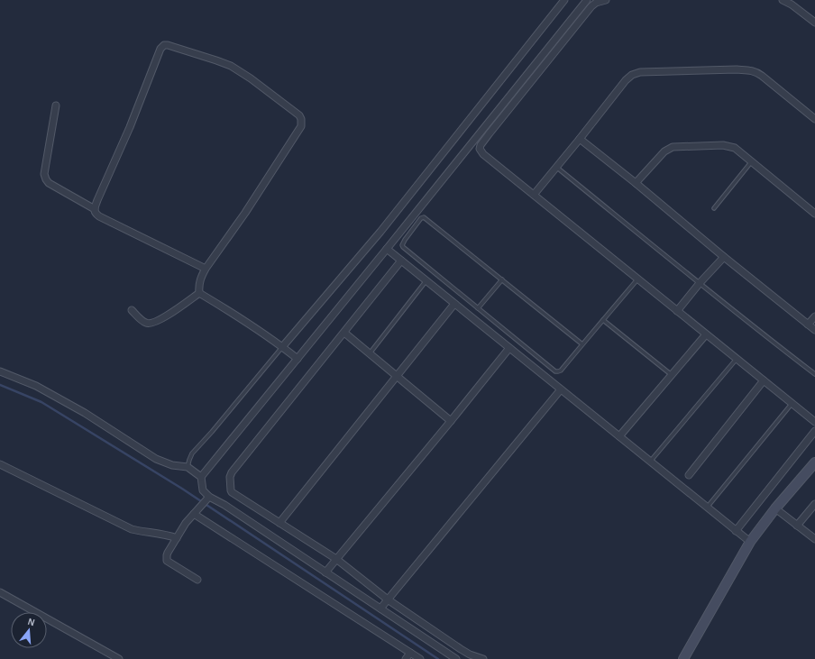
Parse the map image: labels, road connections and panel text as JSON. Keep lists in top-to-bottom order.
{
  "north": "top"
}
